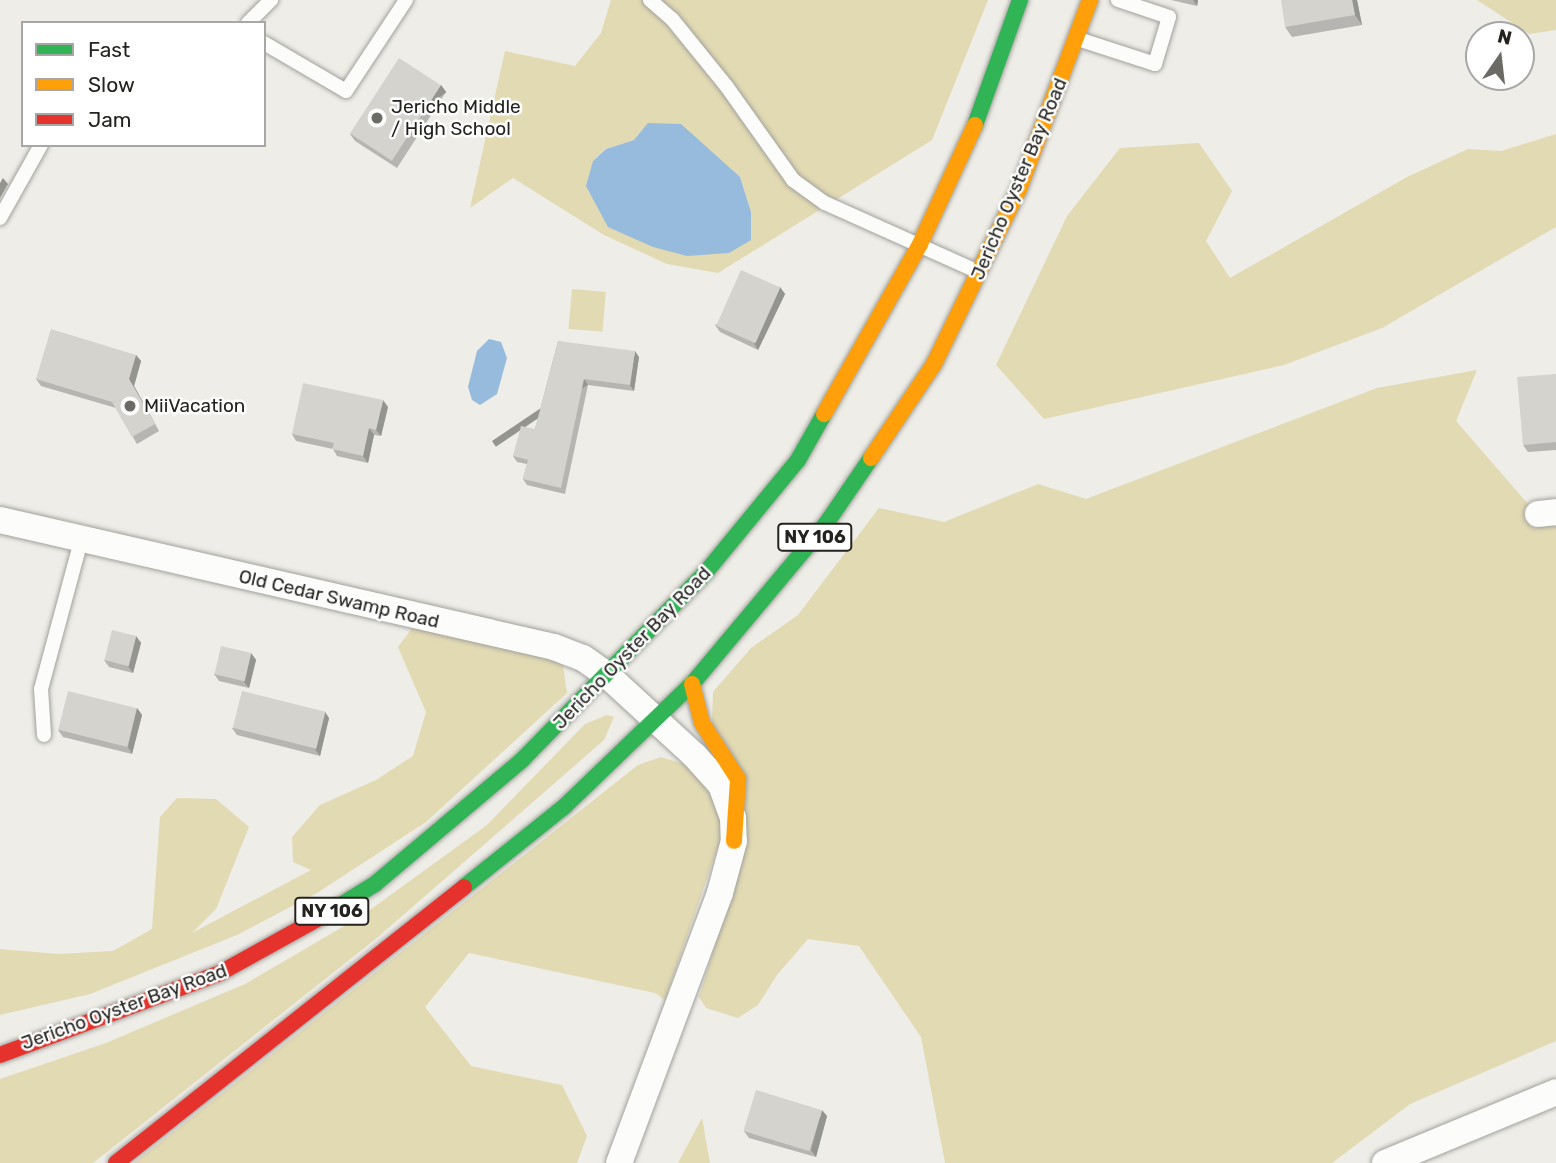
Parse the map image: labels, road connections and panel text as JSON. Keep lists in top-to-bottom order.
{
  "streets": {
    "main road": ["Jericho Oyster Bay Road", "NY 106"],
    "street": ["Old Cedar Swamp Road"]
  },
  "crossings": [
    ["Jericho Oyster Bay Road", "Old Cedar Swamp Road"]
  ],
  "places": ["Jericho Middle / High School", "MiiVacation"],
  "legend": ["Fast", "Slow", "Jam"],
  "north": "top"
}
